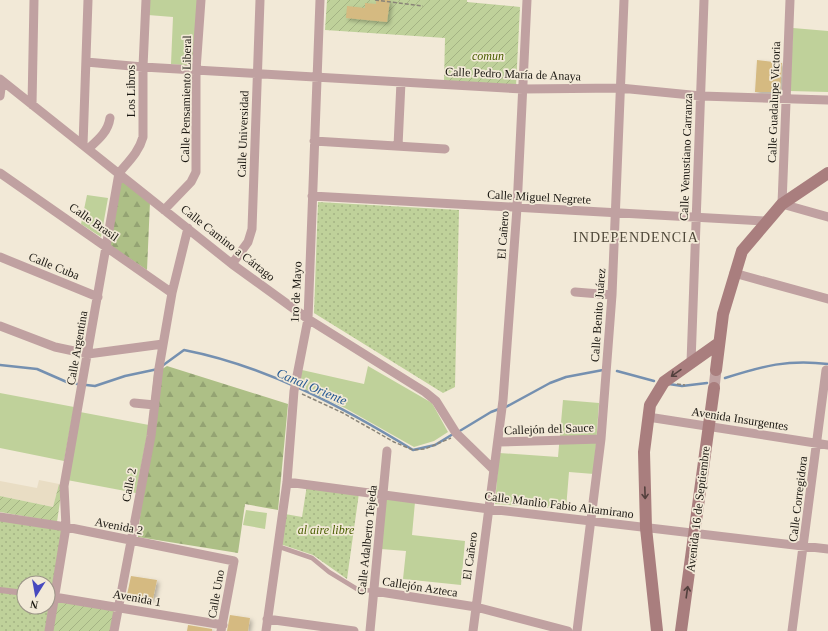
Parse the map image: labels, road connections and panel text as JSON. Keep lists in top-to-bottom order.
{
  "streets": {
    "main road": ["Avenida 16 de Septiembre"],
    "street": [
      "Calle Pedro María de Anaya",
      "Los Libros",
      "Calle Pensamiento Liberal",
      "Calle Guadalupe Victoria",
      "Calle Universidad",
      "Calle Venustiano Carranza",
      "Calle Miguel Negrete",
      "Calle Brasil",
      "El Cañero",
      "Calle Camino a Cártago",
      "Calle Cuba",
      "1ro de Mayo",
      "Calle Benito Juárez",
      "Calle Argentina",
      "Avenida Insurgentes",
      "Callejón del Sauce",
      "Calle 2",
      "Calle Corregidora",
      "Calle Manlio Fabio Altamirano",
      "Avenida 2",
      "Calle Adalberto Tejeda",
      "Callejón Azteca",
      "Calle Uno",
      "Avenida 1"
    ]
  },
  "crossings": [
    ["Calle Pedro María de Anaya", "Los Libros"],
    ["Calle Pedro María de Anaya", "Calle Pensamiento Liberal"],
    ["Calle Pedro María de Anaya", "Calle Guadalupe Victoria"],
    ["Calle Pedro María de Anaya", "Calle Universidad"],
    ["Calle Pedro María de Anaya", "Calle Venustiano Carranza"],
    ["Calle Pedro María de Anaya", "El Cañero"],
    ["Calle Pedro María de Anaya", "1ro de Mayo"],
    ["Calle Pedro María de Anaya", "Calle Benito Juárez"],
    ["Los Libros", "Calle Camino a Cártago"],
    ["Los Libros", "Calle Argentina"],
    ["Calle Pensamiento Liberal", "Calle Camino a Cártago"],
    ["Calle Universidad", "Calle Camino a Cártago"],
    ["Calle Venustiano Carranza", "Calle Miguel Negrete"],
    ["Calle Miguel Negrete", "El Cañero"],
    ["Calle Miguel Negrete", "1ro de Mayo"],
    ["Calle Miguel Negrete", "Calle Benito Juárez"],
    ["Calle Brasil", "Calle Argentina"],
    ["Calle Brasil", "Calle 2"],
    ["El Cañero", "Calle Camino a Cártago"],
    ["El Cañero", "Callejón del Sauce"],
    ["El Cañero", "Calle Manlio Fabio Altamirano"],
    ["El Cañero", "Callejón Azteca"],
    ["Calle Camino a Cártago", "1ro de Mayo"],
    ["Calle Camino a Cártago", "Calle Argentina"],
    ["Calle Camino a Cártago", "Calle 2"],
    ["Calle Cuba", "Calle Argentina"],
    ["1ro de Mayo", "Calle Manlio Fabio Altamirano"],
    ["1ro de Mayo", "Callejón Azteca"],
    ["Calle Benito Juárez", "Callejón del Sauce"],
    ["Calle Benito Juárez", "Calle Manlio Fabio Altamirano"],
    ["Calle Argentina", "Avenida 2"],
    ["Avenida Insurgentes", "Calle Corregidora"],
    ["Avenida Insurgentes", "Avenida 16 de Septiembre"],
    ["Calle 2", "Avenida 2"],
    ["Calle 2", "Avenida 1"],
    ["Calle Corregidora", "Calle Manlio Fabio Altamirano"],
    ["Calle Manlio Fabio Altamirano", "Avenida 16 de Septiembre"],
    ["Calle Manlio Fabio Altamirano", "Calle Adalberto Tejeda"],
    ["Avenida 2", "Calle Uno"],
    ["Calle Adalberto Tejeda", "Callejón Azteca"],
    ["Calle Uno", "Avenida 1"]
  ],
  "districts": ["INDEPENDENCIA"],
  "water": ["Canal Oriente"],
  "parks": ["comun", "al aire libre"],
  "north": "bottom"
}
